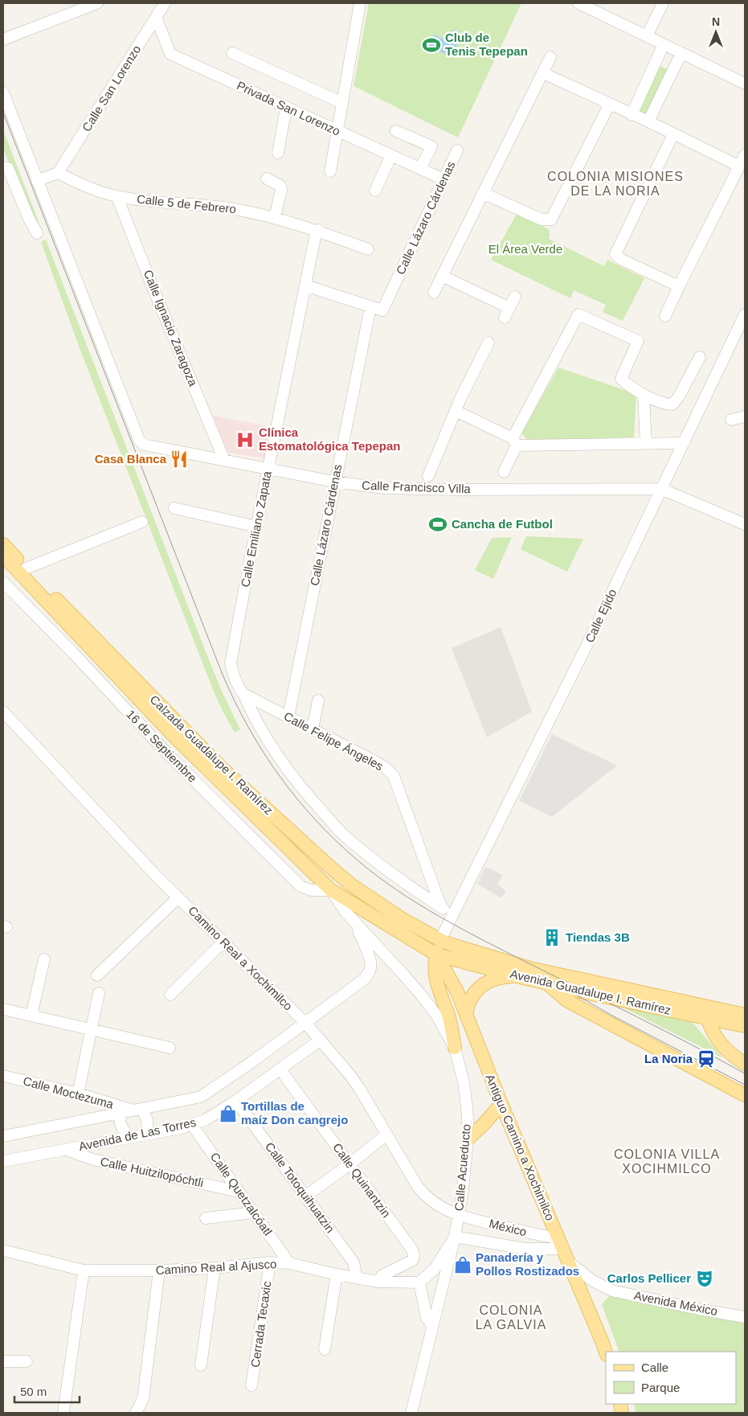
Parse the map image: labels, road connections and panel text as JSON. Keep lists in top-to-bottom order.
{
  "streets": {
    "main road": ["Calzada Guadalupe I. Ramírez", "Avenida Guadalupe I. Ramírez", "Antiguo Camino a Xochimilco"],
    "street": [
      "Calle San Lorenzo",
      "Privada San Lorenzo",
      "Calle 5 de Febrero",
      "Calle Lázaro Cárdenas",
      "Calle Ignacio Zaragoza",
      "Calle Francisco Villa",
      "Calle Emiliano Zapata",
      "Calle Ejido",
      "Calle Felipe Ángeles",
      "16 de Septiembre",
      "Camino Real a Xochimilco",
      "Calle Moctezuma",
      "Avenida de Las Torres",
      "Calle Acueducto",
      "Calle Huitzilopóchtli",
      "Calle Quinantzin",
      "Calle Totoquihuatzin",
      "Calle Quetzalcóatl",
      "México",
      "Camino Real al Ajusco",
      "Avenida México",
      "Cerrada Tecaxic"
    ]
  },
  "crossings": [
    ["Calle San Lorenzo", "Privada San Lorenzo"],
    ["Calle San Lorenzo", "Calle 5 de Febrero"],
    ["Privada San Lorenzo", "Calle Lázaro Cárdenas"],
    ["Calle 5 de Febrero", "Calle Ignacio Zaragoza"],
    ["Calle 5 de Febrero", "Calle Emiliano Zapata"],
    ["Calle Lázaro Cárdenas", "Calle Francisco Villa"],
    ["Calle Lázaro Cárdenas", "Calle Felipe Ángeles"],
    ["Calle Ignacio Zaragoza", "Calle Francisco Villa"],
    ["Calle Francisco Villa", "Calle Emiliano Zapata"],
    ["Calle Francisco Villa", "Calle Ejido"],
    ["Calle Emiliano Zapata", "Calle Felipe Ángeles"],
    ["Calle Ejido", "Calzada Guadalupe I. Ramírez"],
    ["Calle Ejido", "Avenida Guadalupe I. Ramírez"],
    ["16 de Septiembre", "Calzada Guadalupe I. Ramírez"],
    ["16 de Septiembre", "Calle Acueducto"],
    ["Calzada Guadalupe I. Ramírez", "Avenida Guadalupe I. Ramírez"],
    ["Calzada Guadalupe I. Ramírez", "Antiguo Camino a Xochimilco"],
    ["Calzada Guadalupe I. Ramírez", "Calle Acueducto"],
    ["Camino Real a Xochimilco", "Avenida de Las Torres"],
    ["Camino Real a Xochimilco", "Calle Acueducto"],
    ["Camino Real a Xochimilco", "México"],
    ["Avenida Guadalupe I. Ramírez", "Antiguo Camino a Xochimilco"],
    ["Calle Moctezuma", "Avenida de Las Torres"],
    ["Avenida de Las Torres", "Calle Acueducto"],
    ["Avenida de Las Torres", "Calle Huitzilopóchtli"],
    ["Avenida de Las Torres", "Calle Quinantzin"],
    ["Avenida de Las Torres", "Calle Totoquihuatzin"],
    ["Avenida de Las Torres", "Calle Quetzalcóatl"],
    ["Antiguo Camino a Xochimilco", "México"],
    ["Antiguo Camino a Xochimilco", "Avenida México"],
    ["Calle Acueducto", "México"],
    ["Calle Huitzilopóchtli", "Calle Quetzalcóatl"],
    ["Calle Quinantzin", "Camino Real al Ajusco"],
    ["Calle Totoquihuatzin", "Camino Real al Ajusco"],
    ["Calle Quetzalcóatl", "Camino Real al Ajusco"],
    ["México", "Avenida México"],
    ["Camino Real al Ajusco", "Cerrada Tecaxic"]
  ],
  "districts": ["COLONIA MISIONES DE LA NORIA", "COLONIA VILLA XOCIHMILCO", "COLONIA LA GALVIA"],
  "parks": ["El Área Verde"],
  "places": {
    "sports": ["Club de Tenis Tepepan", "Cancha de Futbol"],
    "hospital": ["Clínica Estomatológica Tepepan"],
    "restaurant": ["Casa Blanca"],
    "building": ["Tiendas 3B"],
    "station": ["La Noria"],
    "shop": ["Tortillas de maíz Don cangrejo", "Panadería y Pollos Rostizados"],
    "theatre": ["Carlos Pellicer"]
  },
  "legend": ["Calle", "Parque"],
  "scale_bar": "50 m",
  "north": "top"
}
